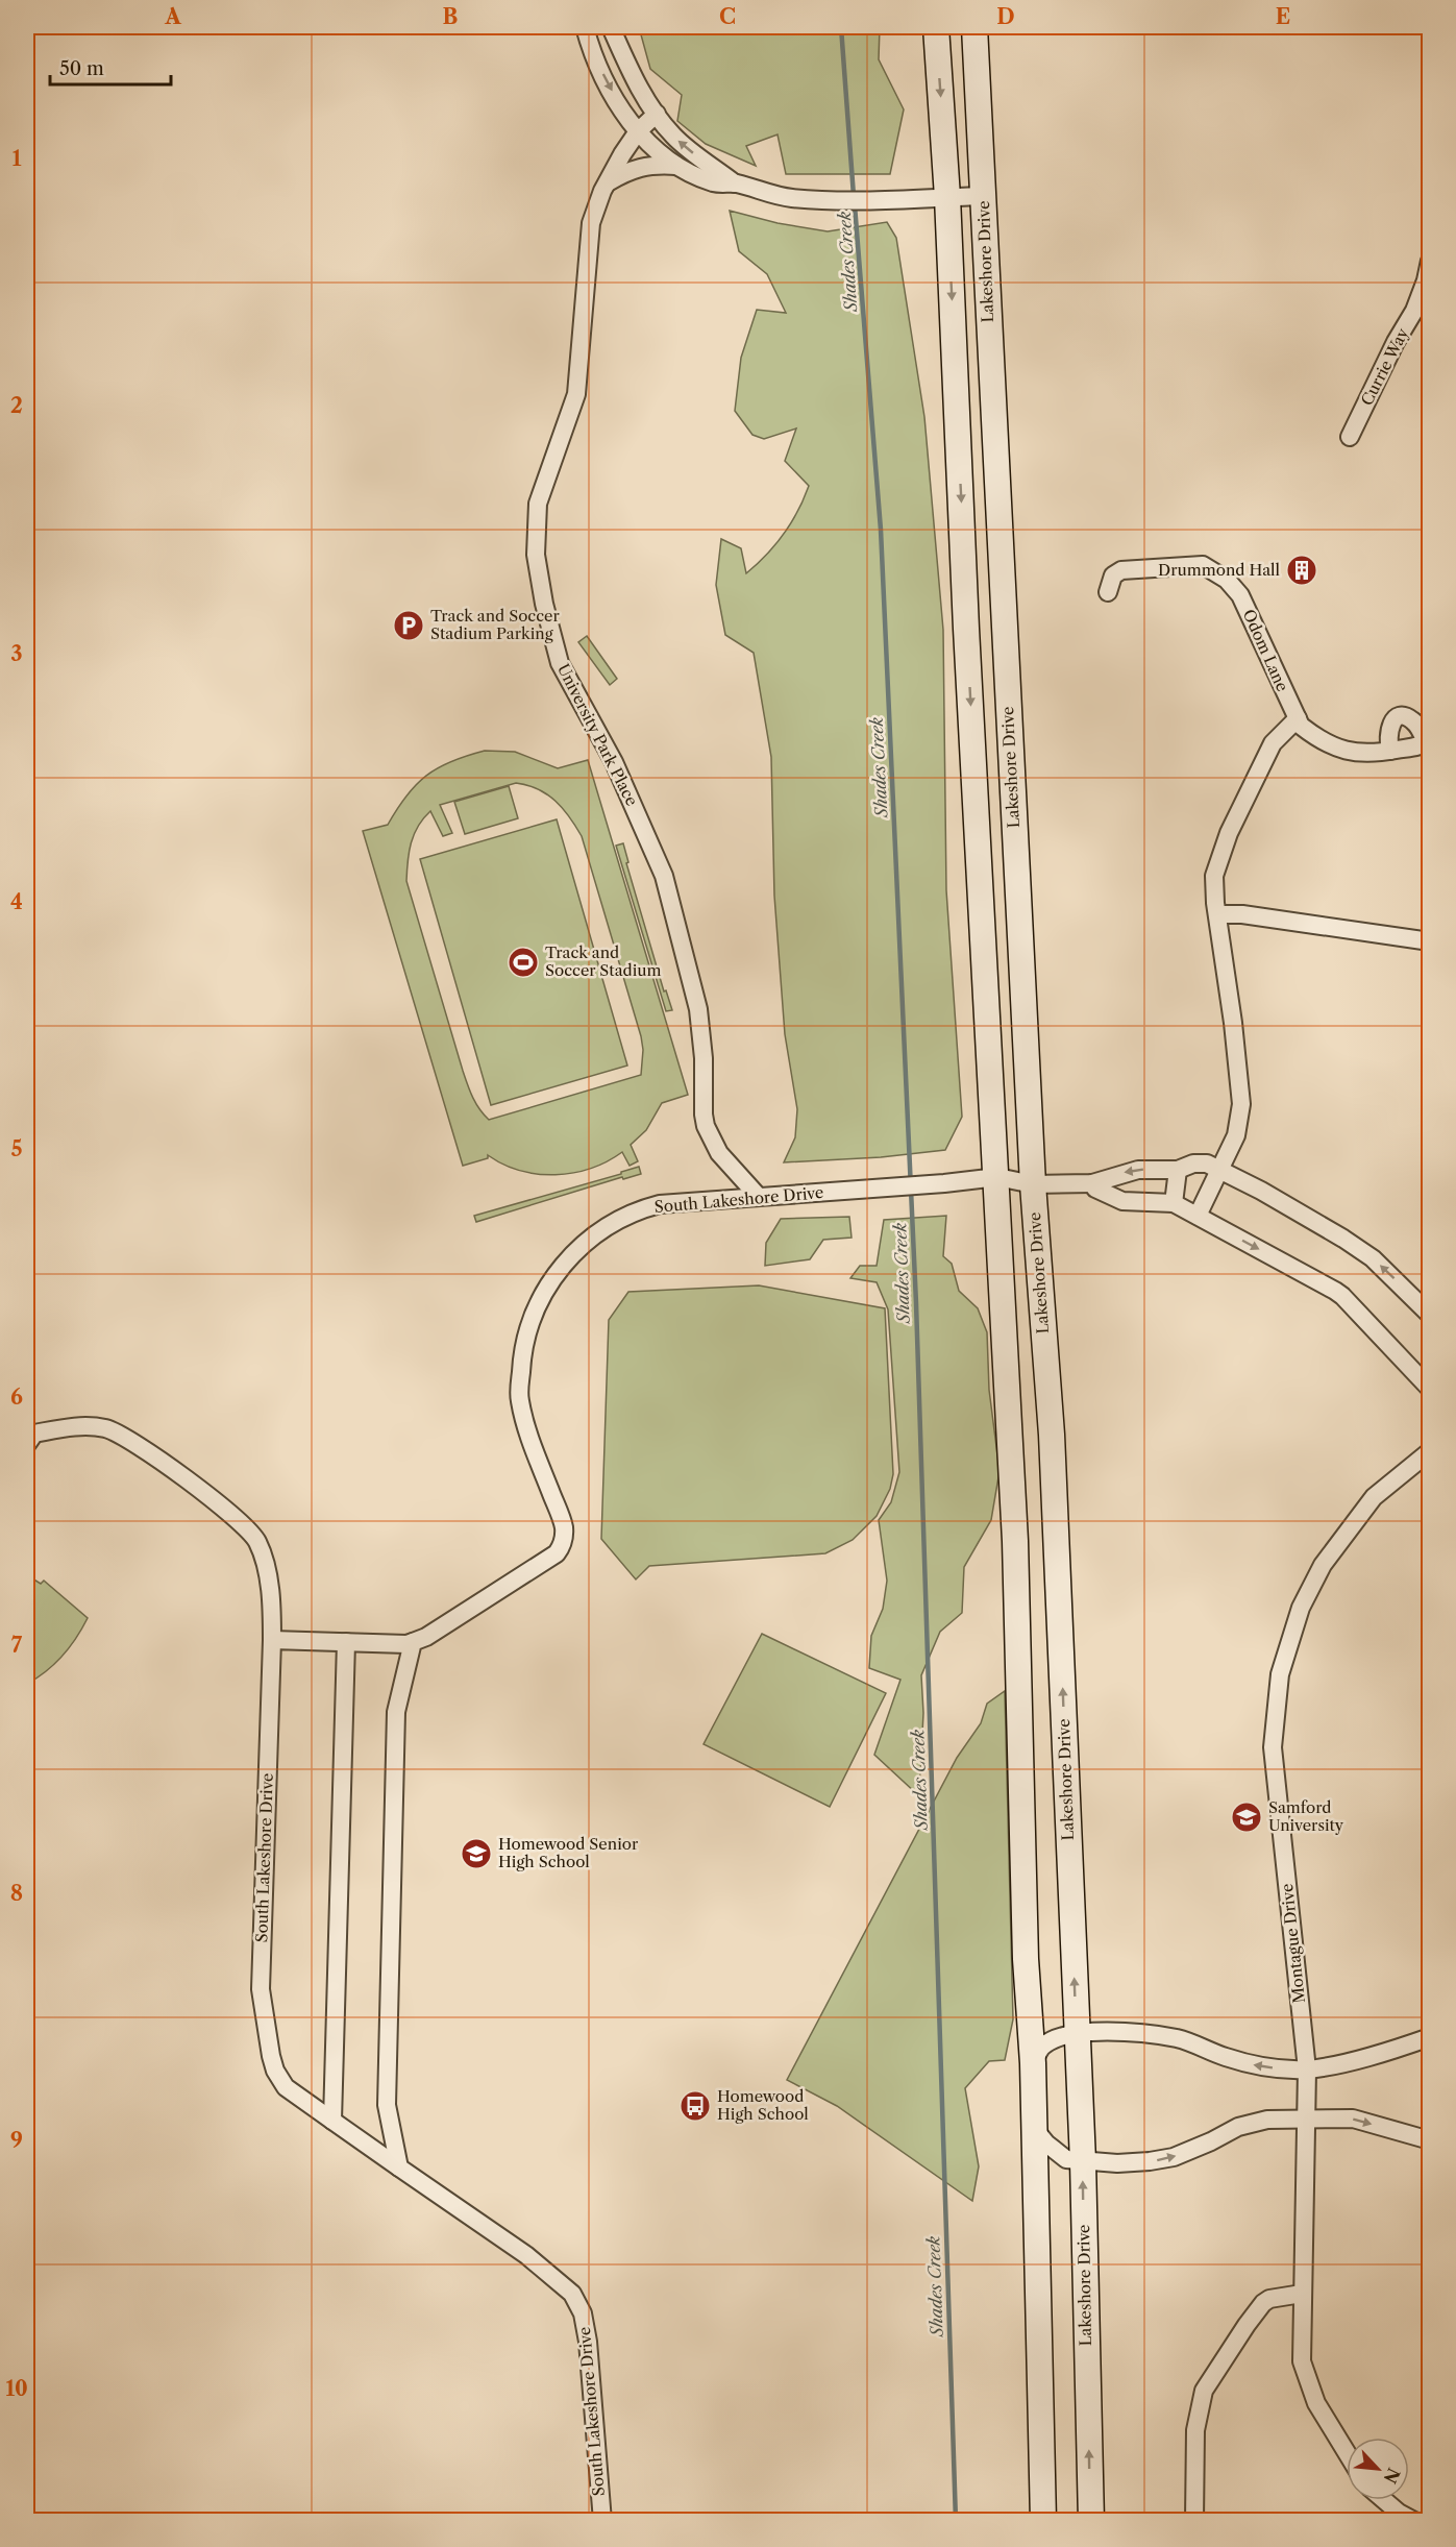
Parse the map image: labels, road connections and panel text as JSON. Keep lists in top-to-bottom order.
{
  "streets": {
    "main road": ["Lakeshore Drive"],
    "street": [
      "Currie Way",
      "Odom Lane",
      "University Park Place",
      "South Lakeshore Drive",
      "Montague Drive"
    ]
  },
  "crossings": [
    ["Lakeshore Drive", "South Lakeshore Drive"],
    ["University Park Place", "South Lakeshore Drive"]
  ],
  "water": ["Shades Creek"],
  "places": {
    "building": ["Drummond Hall"],
    "parking": ["Track and Soccer Stadium Parking"],
    "sports": ["Track and Soccer Stadium"],
    "school or university": ["Samford University", "Homewood Senior High School"],
    "bus stop": ["Homewood High School"]
  },
  "scale_bar": "50 m",
  "north": "bottom right",
  "grid": {
    "columns": [
      "A",
      "B",
      "C",
      "D",
      "E"
    ],
    "rows": [
      "1",
      "2",
      "3",
      "4",
      "5",
      "6",
      "7",
      "8",
      "9",
      "10"
    ]
  }
}
